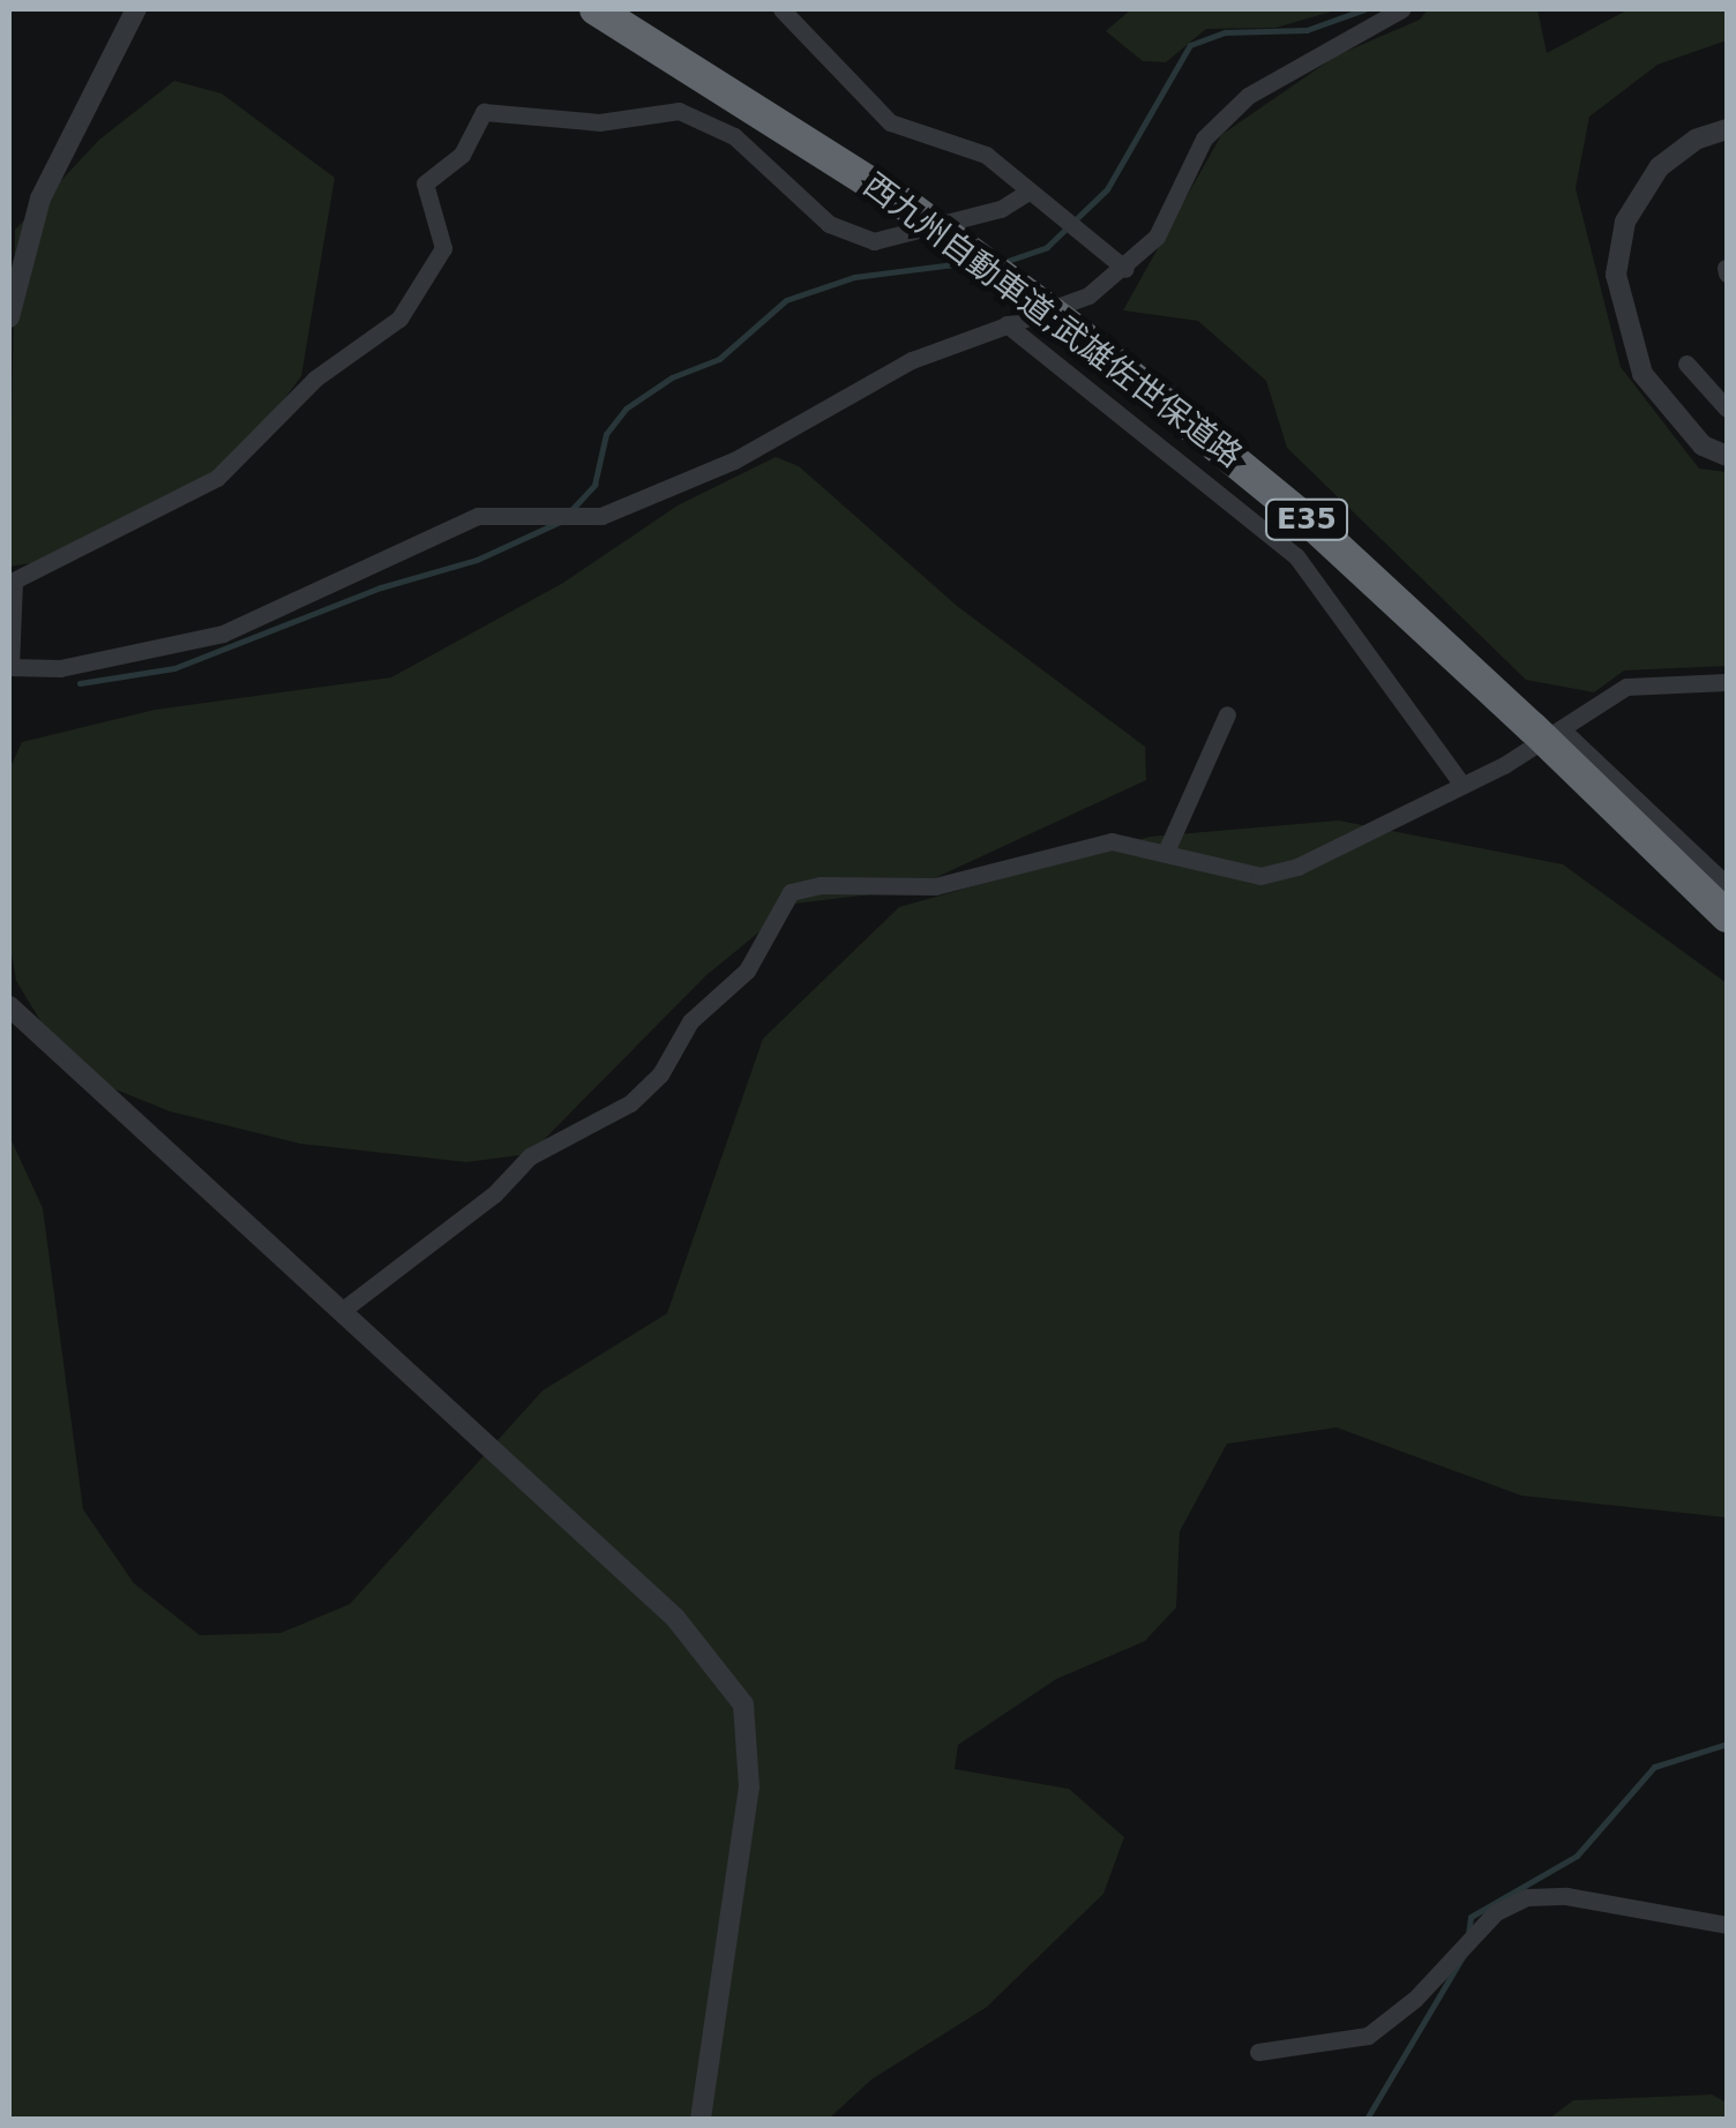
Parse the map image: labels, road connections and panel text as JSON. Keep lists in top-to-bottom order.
{
  "streets": {
    "highway": ["西九州自動車道;武雄佐世保道路", "E35"]
  }
}
